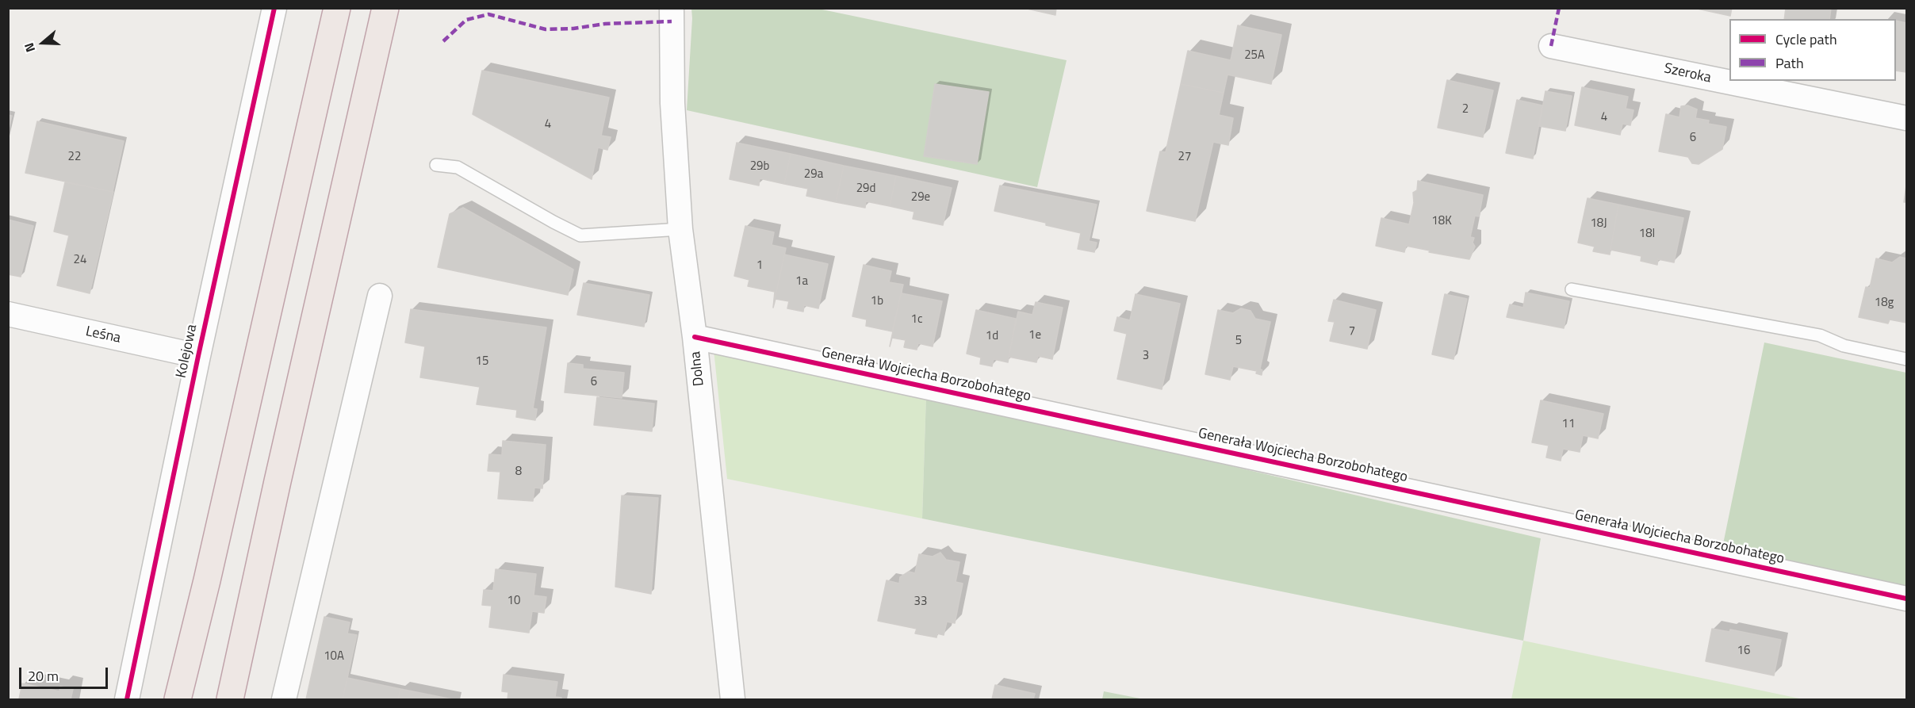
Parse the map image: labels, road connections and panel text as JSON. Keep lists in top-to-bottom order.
{
  "streets": {
    "street": [
      "Szeroka",
      "Leśna",
      "Kolejowa",
      "Dolna",
      "Generała Wojciecha Borzobohatego"
    ]
  },
  "crossings": [
    ["Leśna", "Kolejowa"],
    ["Dolna", "Generała Wojciecha Borzobohatego"]
  ],
  "house_numbers": [
    "25A",
    "2",
    "4",
    "4",
    "6",
    "22",
    "27",
    "29b",
    "29a",
    "29d",
    "29e",
    "18K",
    "18J",
    "18I",
    "24",
    "1",
    "1a",
    "1b",
    "18g",
    "1c",
    "7",
    "1e",
    "1d",
    "5",
    "3",
    "15",
    "6",
    "11",
    "8",
    "10",
    "33",
    "16",
    "10A"
  ],
  "legend": ["Cycle path", "Path"],
  "scale_bar": "20 m",
  "north": "left"
}
